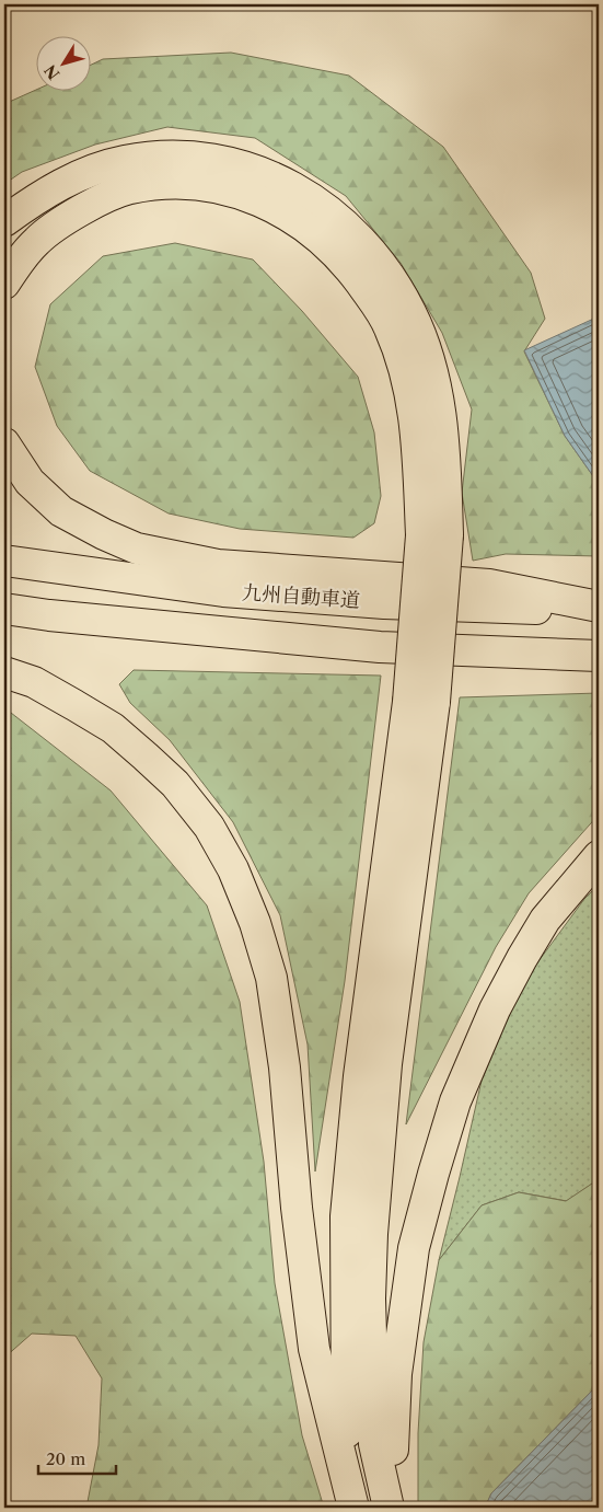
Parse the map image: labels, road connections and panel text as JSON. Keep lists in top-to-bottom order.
{
  "streets": {
    "highway": ["九州自動車道"]
  },
  "scale_bar": "20 m",
  "north": "bottom left"
}
